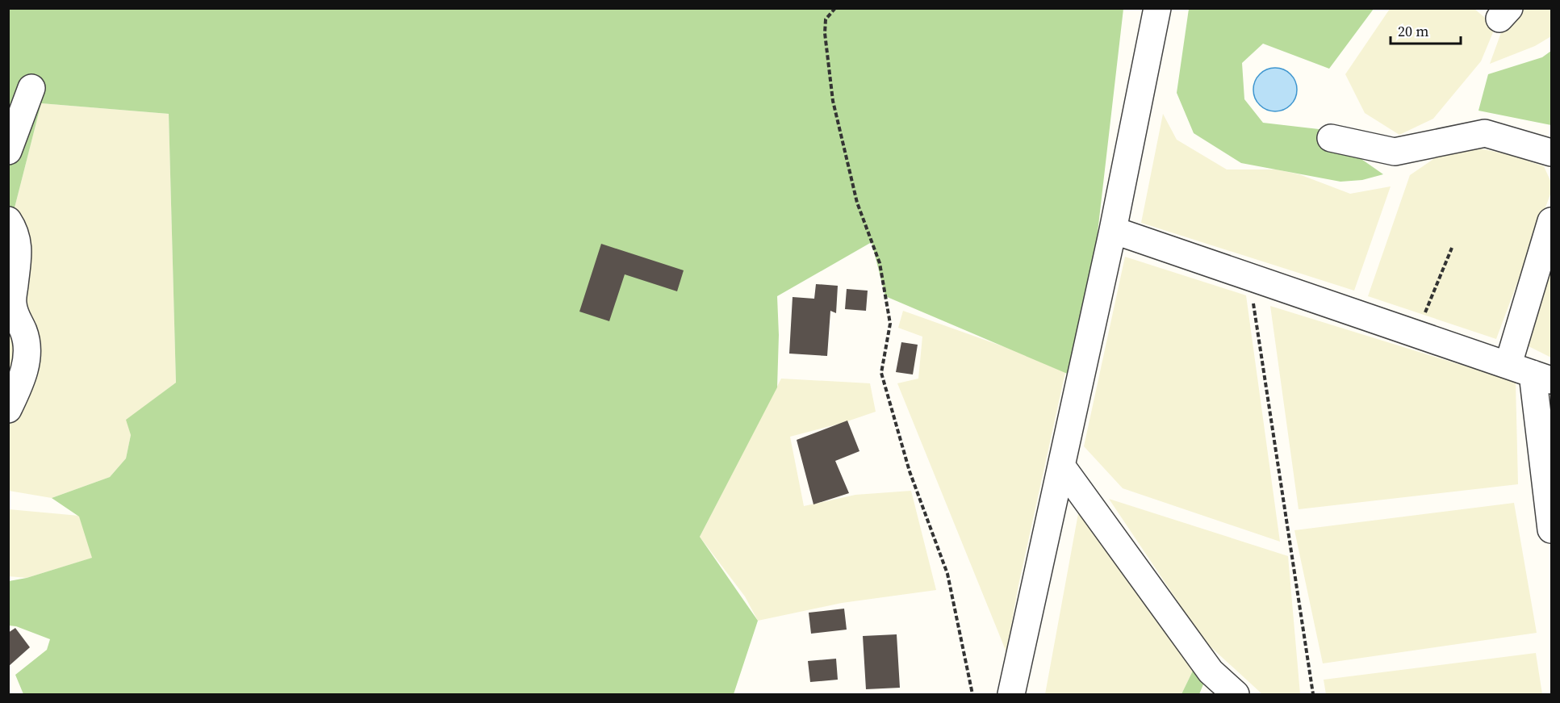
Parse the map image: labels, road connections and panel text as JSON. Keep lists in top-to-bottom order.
{
  "scale_bar": "20 m"
}
